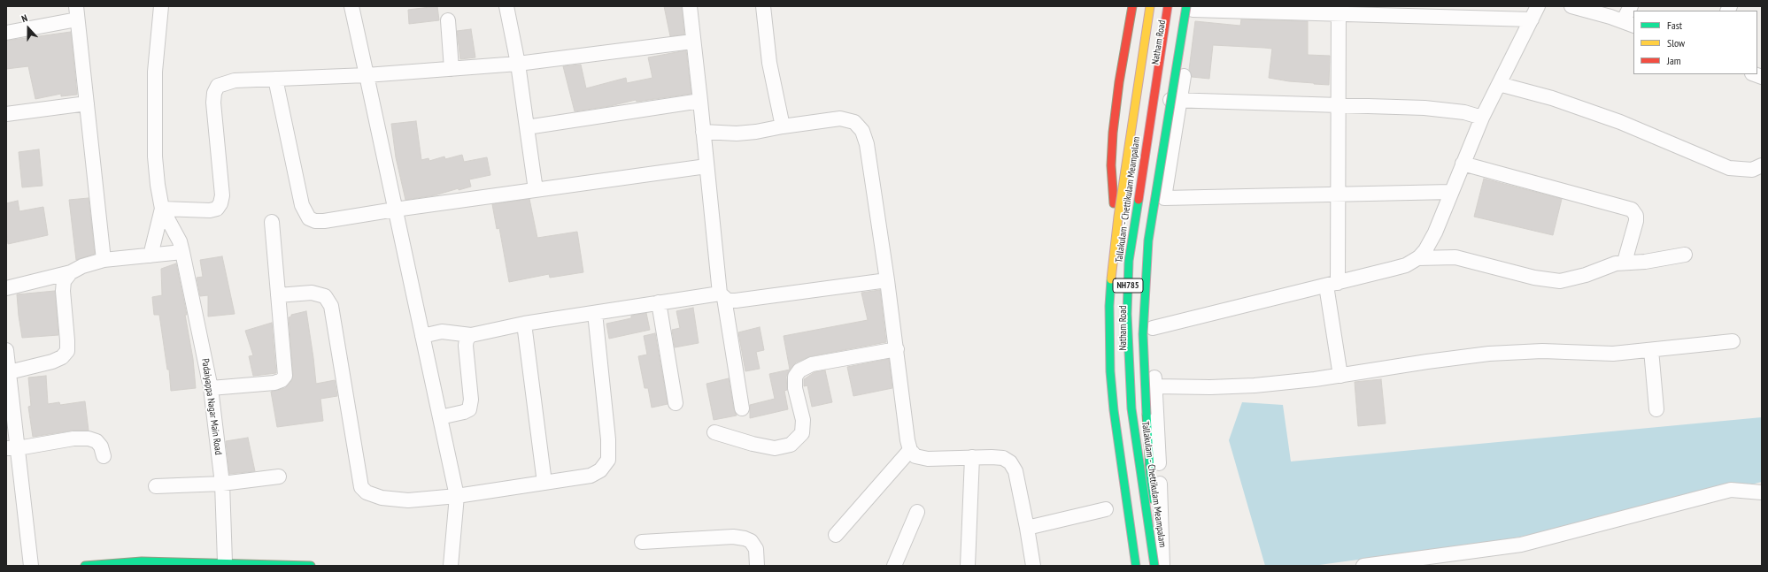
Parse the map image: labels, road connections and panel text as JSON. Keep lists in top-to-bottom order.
{
  "streets": {
    "main road": ["Natham Road", "Tallakulam - Chettikulam Meampalam", "NH785"],
    "street": ["Padaiyappa Nagar Main Road"]
  },
  "legend": ["Fast", "Slow", "Jam"],
  "north": "top"
}
